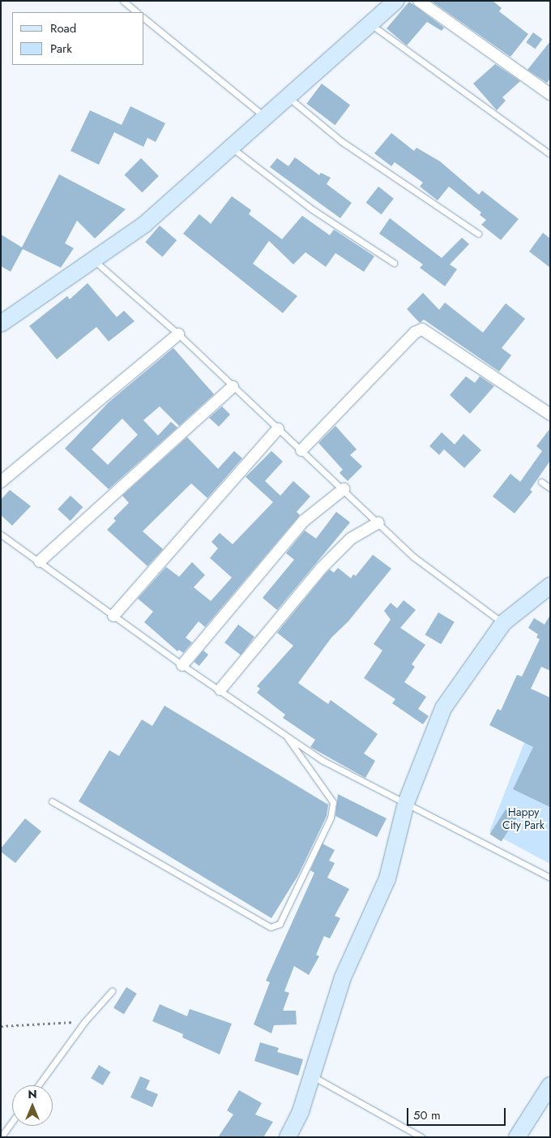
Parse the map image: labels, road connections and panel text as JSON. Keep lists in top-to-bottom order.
{
  "parks": ["Happy City Park"],
  "legend": ["Road", "Park"],
  "scale_bar": "50 m",
  "north": "top"
}
